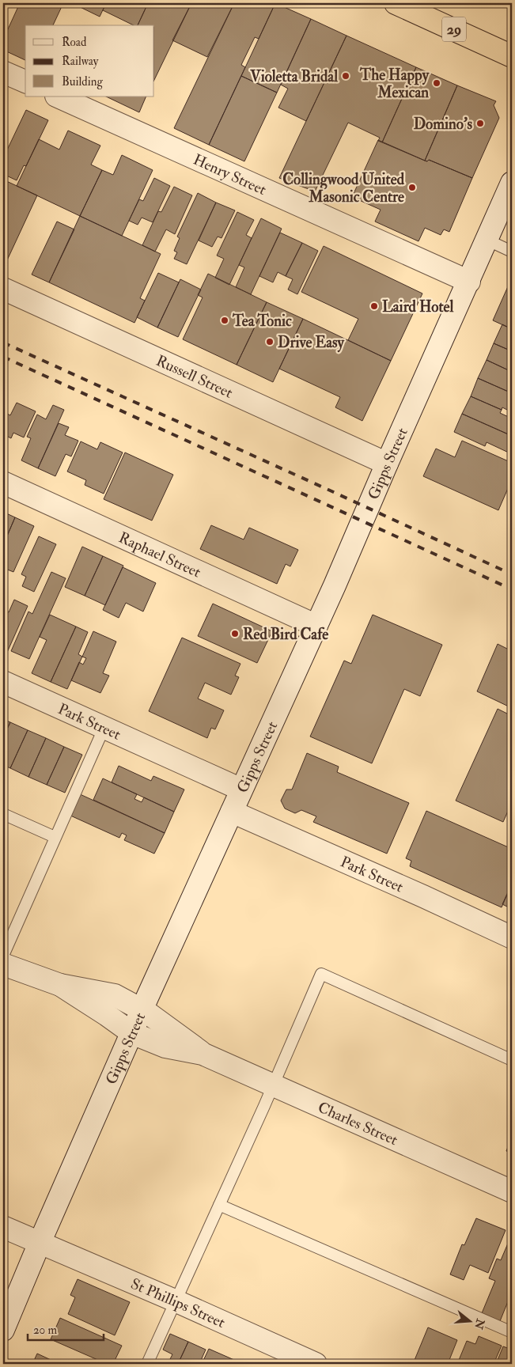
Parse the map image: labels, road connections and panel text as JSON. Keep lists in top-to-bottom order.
{
  "streets": {
    "highway": ["29"],
    "street": [
      "Henry Street",
      "Russell Street",
      "Gipps Street",
      "Raphael Street",
      "Park Street",
      "Charles Street",
      "St Phillips Street"
    ]
  },
  "crossings": [
    ["Henry Street", "Gipps Street"],
    ["Russell Street", "Gipps Street"],
    ["Gipps Street", "Raphael Street"],
    ["Gipps Street", "Park Street"],
    ["Gipps Street", "Charles Street"],
    ["Gipps Street", "St Phillips Street"]
  ],
  "places": [
    "Violetta Bridal",
    "The Happy Mexican",
    "Domino's",
    "Collingwood United Masonic Centre",
    "Laird Hotel",
    "Tea Tonic",
    "Drive Easy",
    "Red Bird Cafe"
  ],
  "legend": ["Road", "Railway", "Building"],
  "scale_bar": "20 m",
  "north": "right"
}
